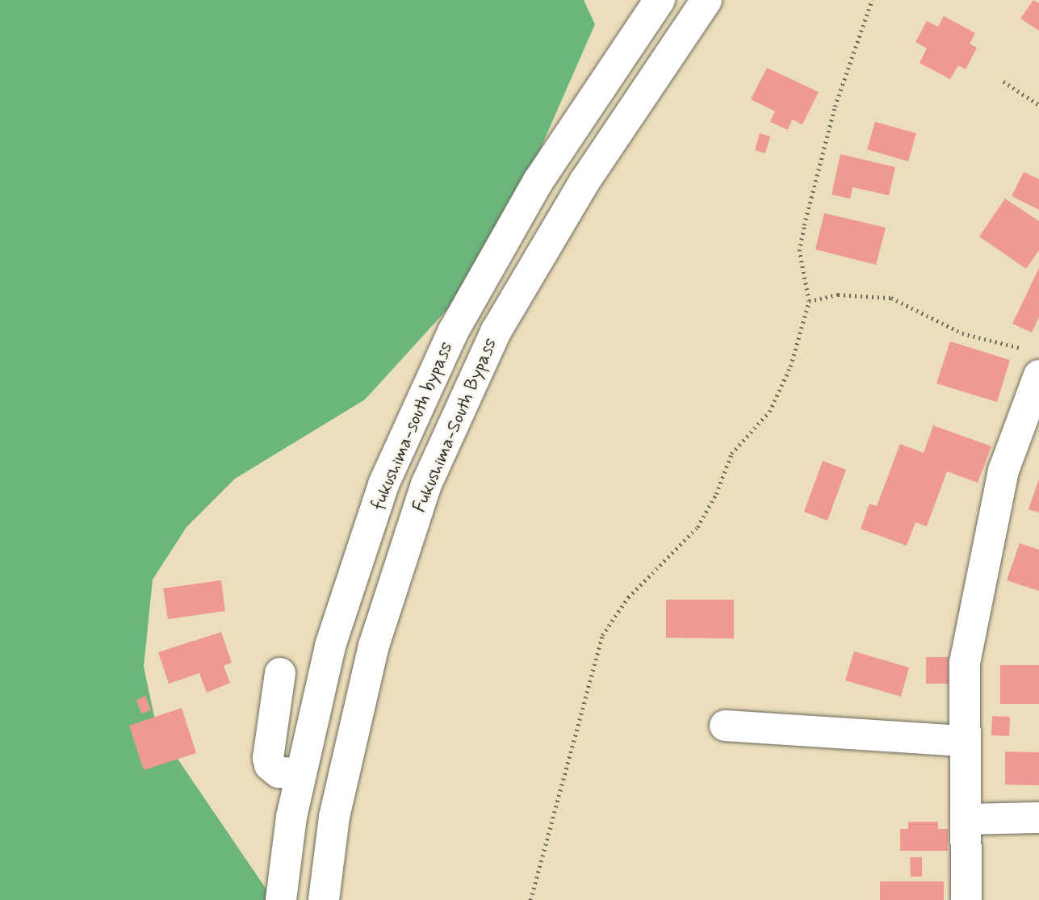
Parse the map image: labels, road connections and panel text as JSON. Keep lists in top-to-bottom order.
{
  "streets": {
    "main road": ["Fukushima-South Bypass", "fukushima-south bypass"]
  }
}
